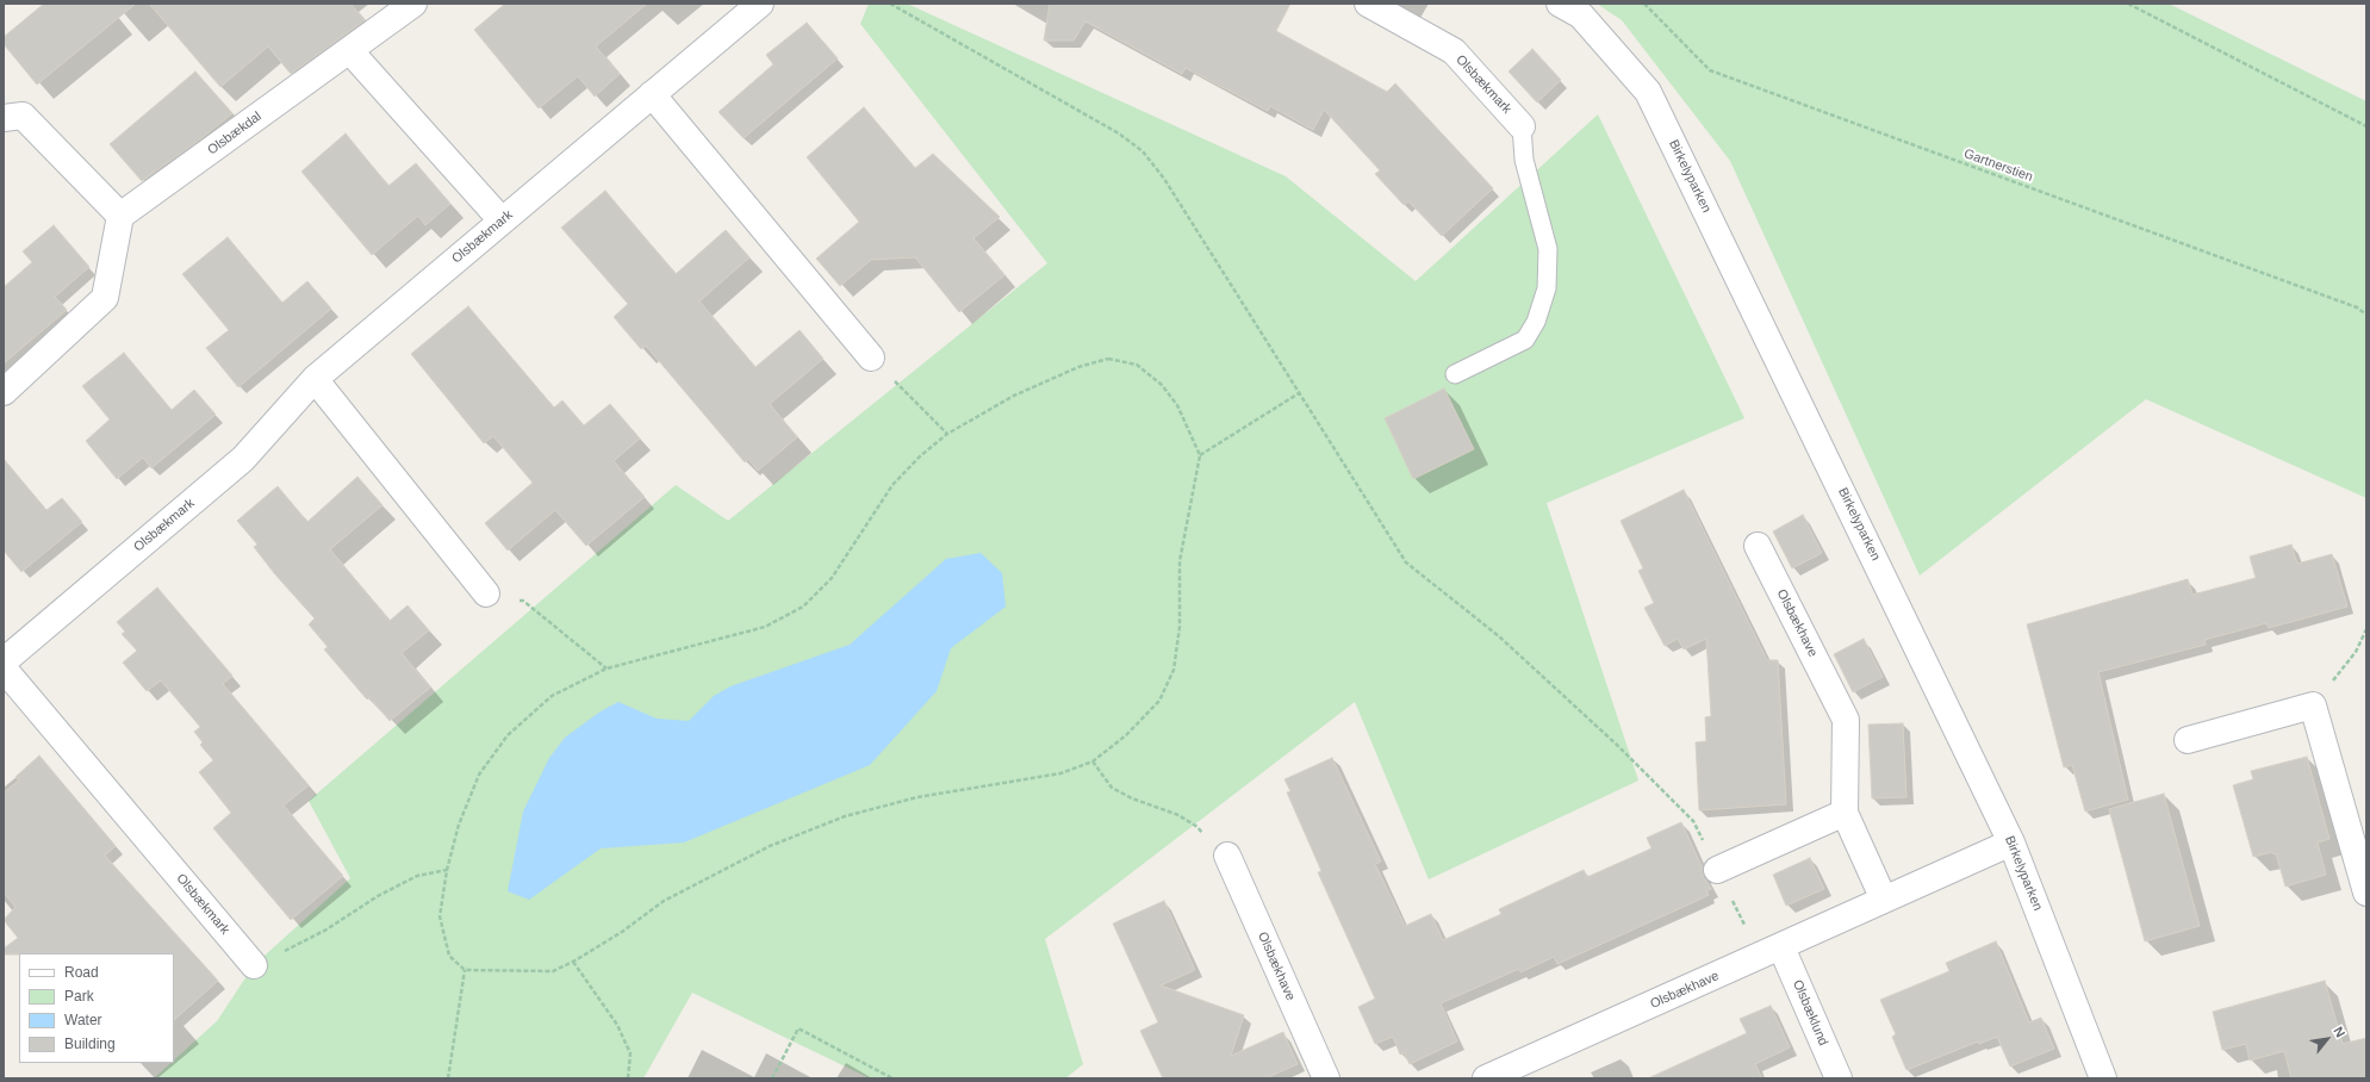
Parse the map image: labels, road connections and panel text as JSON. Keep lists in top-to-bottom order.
{
  "streets": {
    "street": [
      "Olsbækmark",
      "Olsbækdal",
      "Birkelyparken",
      "Olsbækhave",
      "Olsbæklund"
    ],
    "path": ["Gartnerstien"]
  },
  "crossings": [
    ["Birkelyparken", "Olsbækhave"],
    ["Olsbækhave", "Olsbæklund"]
  ],
  "legend": [
    "Road",
    "Park",
    "Water",
    "Building"
  ],
  "north": "top right"
}
